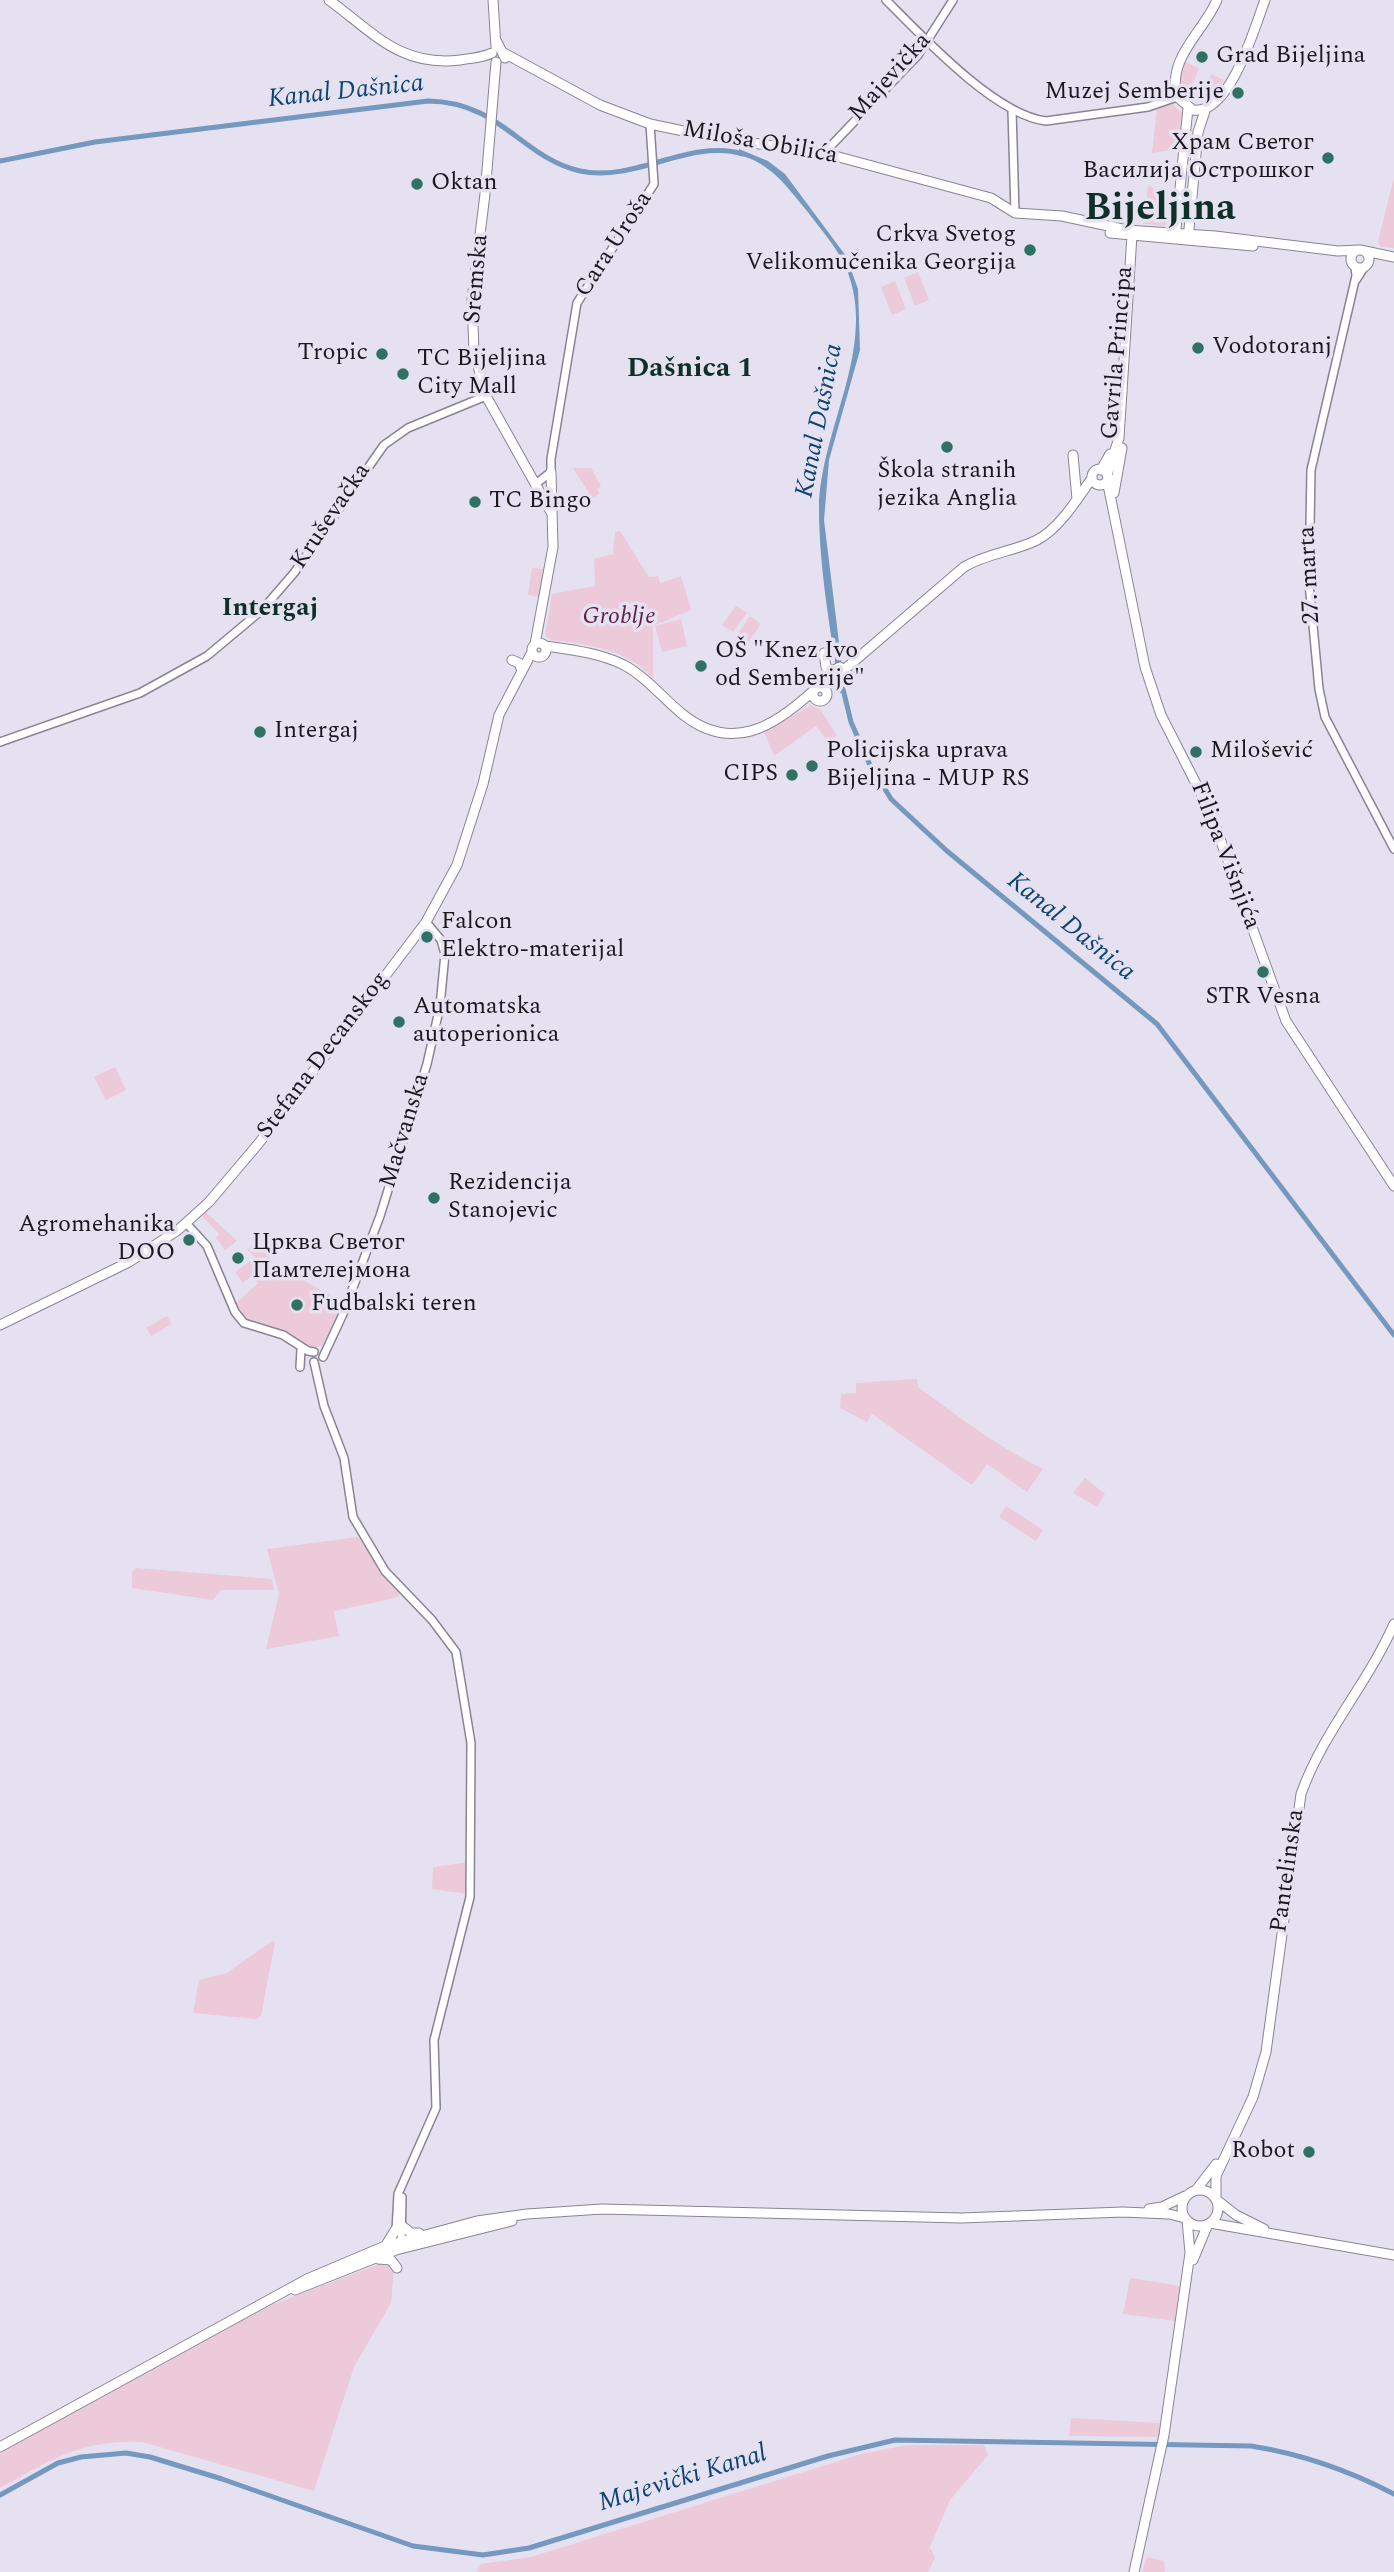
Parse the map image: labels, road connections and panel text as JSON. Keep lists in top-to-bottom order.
{
  "streets": {
    "main road": [
      "Miloša Obilića",
      "Sremska",
      "Gavrila Principa",
      "Filipa Višnjića",
      "Stefana Decanskog",
      "Pantelinska"
    ],
    "street": [
      "Majevička",
      "Cara Uroša",
      "Kruševačka",
      "27. marta",
      "Mačvanska"
    ]
  },
  "crossings": [
    ["Majevička", "Miloša Obilića"],
    ["Miloša Obilića", "Cara Uroša"],
    ["Miloša Obilića", "Sremska"],
    ["Sremska", "Kruševačka"],
    ["Sremska", "Stefana Decanskog"],
    ["Stefana Decanskog", "Mačvanska"]
  ],
  "districts": ["Bijeljina", "Dašnica 1", "Intergaj"],
  "water": ["Kanal Dašnica", "Majevički Kanal"],
  "parks": ["Groblje"],
  "places": [
    "Grad Bijeljina",
    "Muzej Semberije",
    "Храм Светог Василија Острошког",
    "Oktan",
    "Crkva Svetog Velikomučenika Georgija",
    "Vodotoranj",
    "Tropic",
    "TC Bijeljina City Mall",
    "Škola stranih jezika Anglia",
    "TC Bingo",
    "OŠ \"Knez Ivo od Semberije\"",
    "Intergaj",
    "Milošević",
    "Policijska uprava Bijeljina - MUP RS",
    "CIPS",
    "Falcon Elektro-materijal",
    "STR Vesna",
    "Automatska autoperionica",
    "Rezidencija Stanojevic",
    "Agromehanika DOO",
    "Црква Светог Памтелејмона",
    "Fudbalski teren",
    "Robot"
  ]
}
